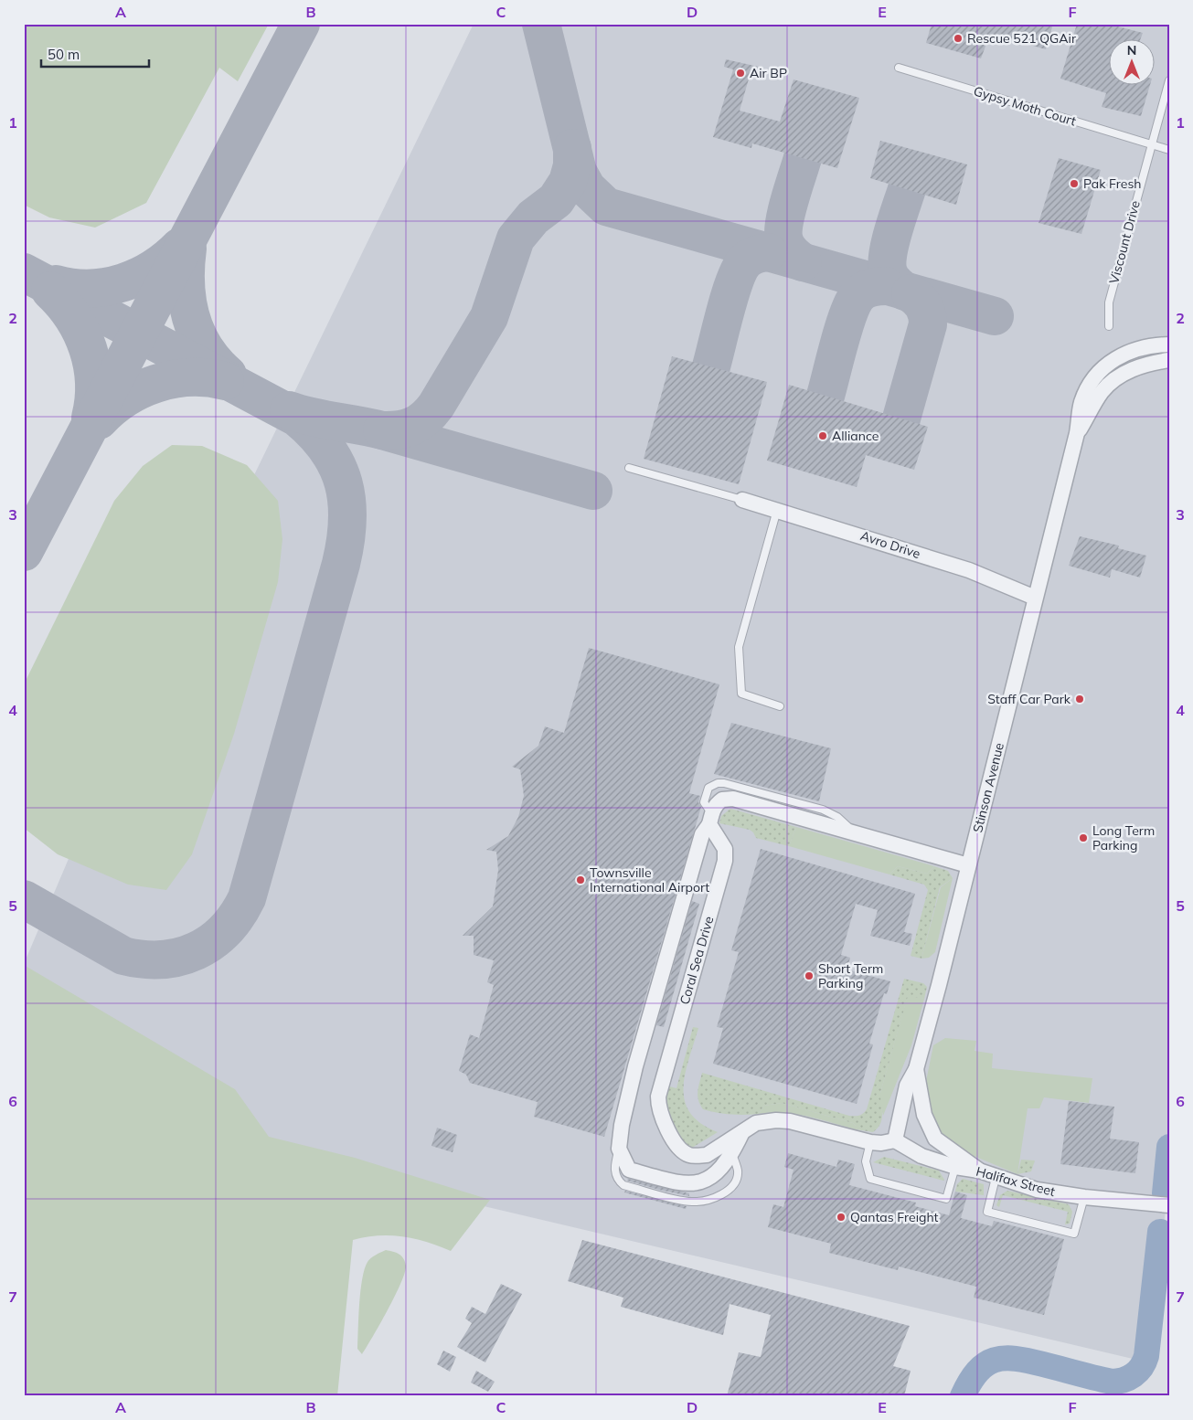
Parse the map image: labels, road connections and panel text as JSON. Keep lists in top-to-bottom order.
{
  "streets": {
    "street": [
      "Avro Drive",
      "Stinson Avenue",
      "Coral Sea Drive",
      "Halifax Street"
    ],
    "lane": ["Gypsy Moth Court", "Viscount Drive"]
  },
  "crossings": [
    ["Gypsy Moth Court", "Viscount Drive"],
    ["Avro Drive", "Stinson Avenue"],
    ["Stinson Avenue", "Coral Sea Drive"],
    ["Stinson Avenue", "Halifax Street"],
    ["Coral Sea Drive", "Halifax Street"]
  ],
  "places": [
    "Rescue 521 QGAir",
    "Air BP",
    "Pak Fresh",
    "Alliance",
    "Staff Car Park",
    "Long Term Parking",
    "Townsville International Airport",
    "Short Term Parking",
    "Qantas Freight"
  ],
  "scale_bar": "50 m",
  "north": "top",
  "grid": {
    "columns": [
      "A",
      "B",
      "C",
      "D",
      "E",
      "F"
    ],
    "rows": [
      "1",
      "2",
      "3",
      "4",
      "5",
      "6",
      "7"
    ]
  }
}
